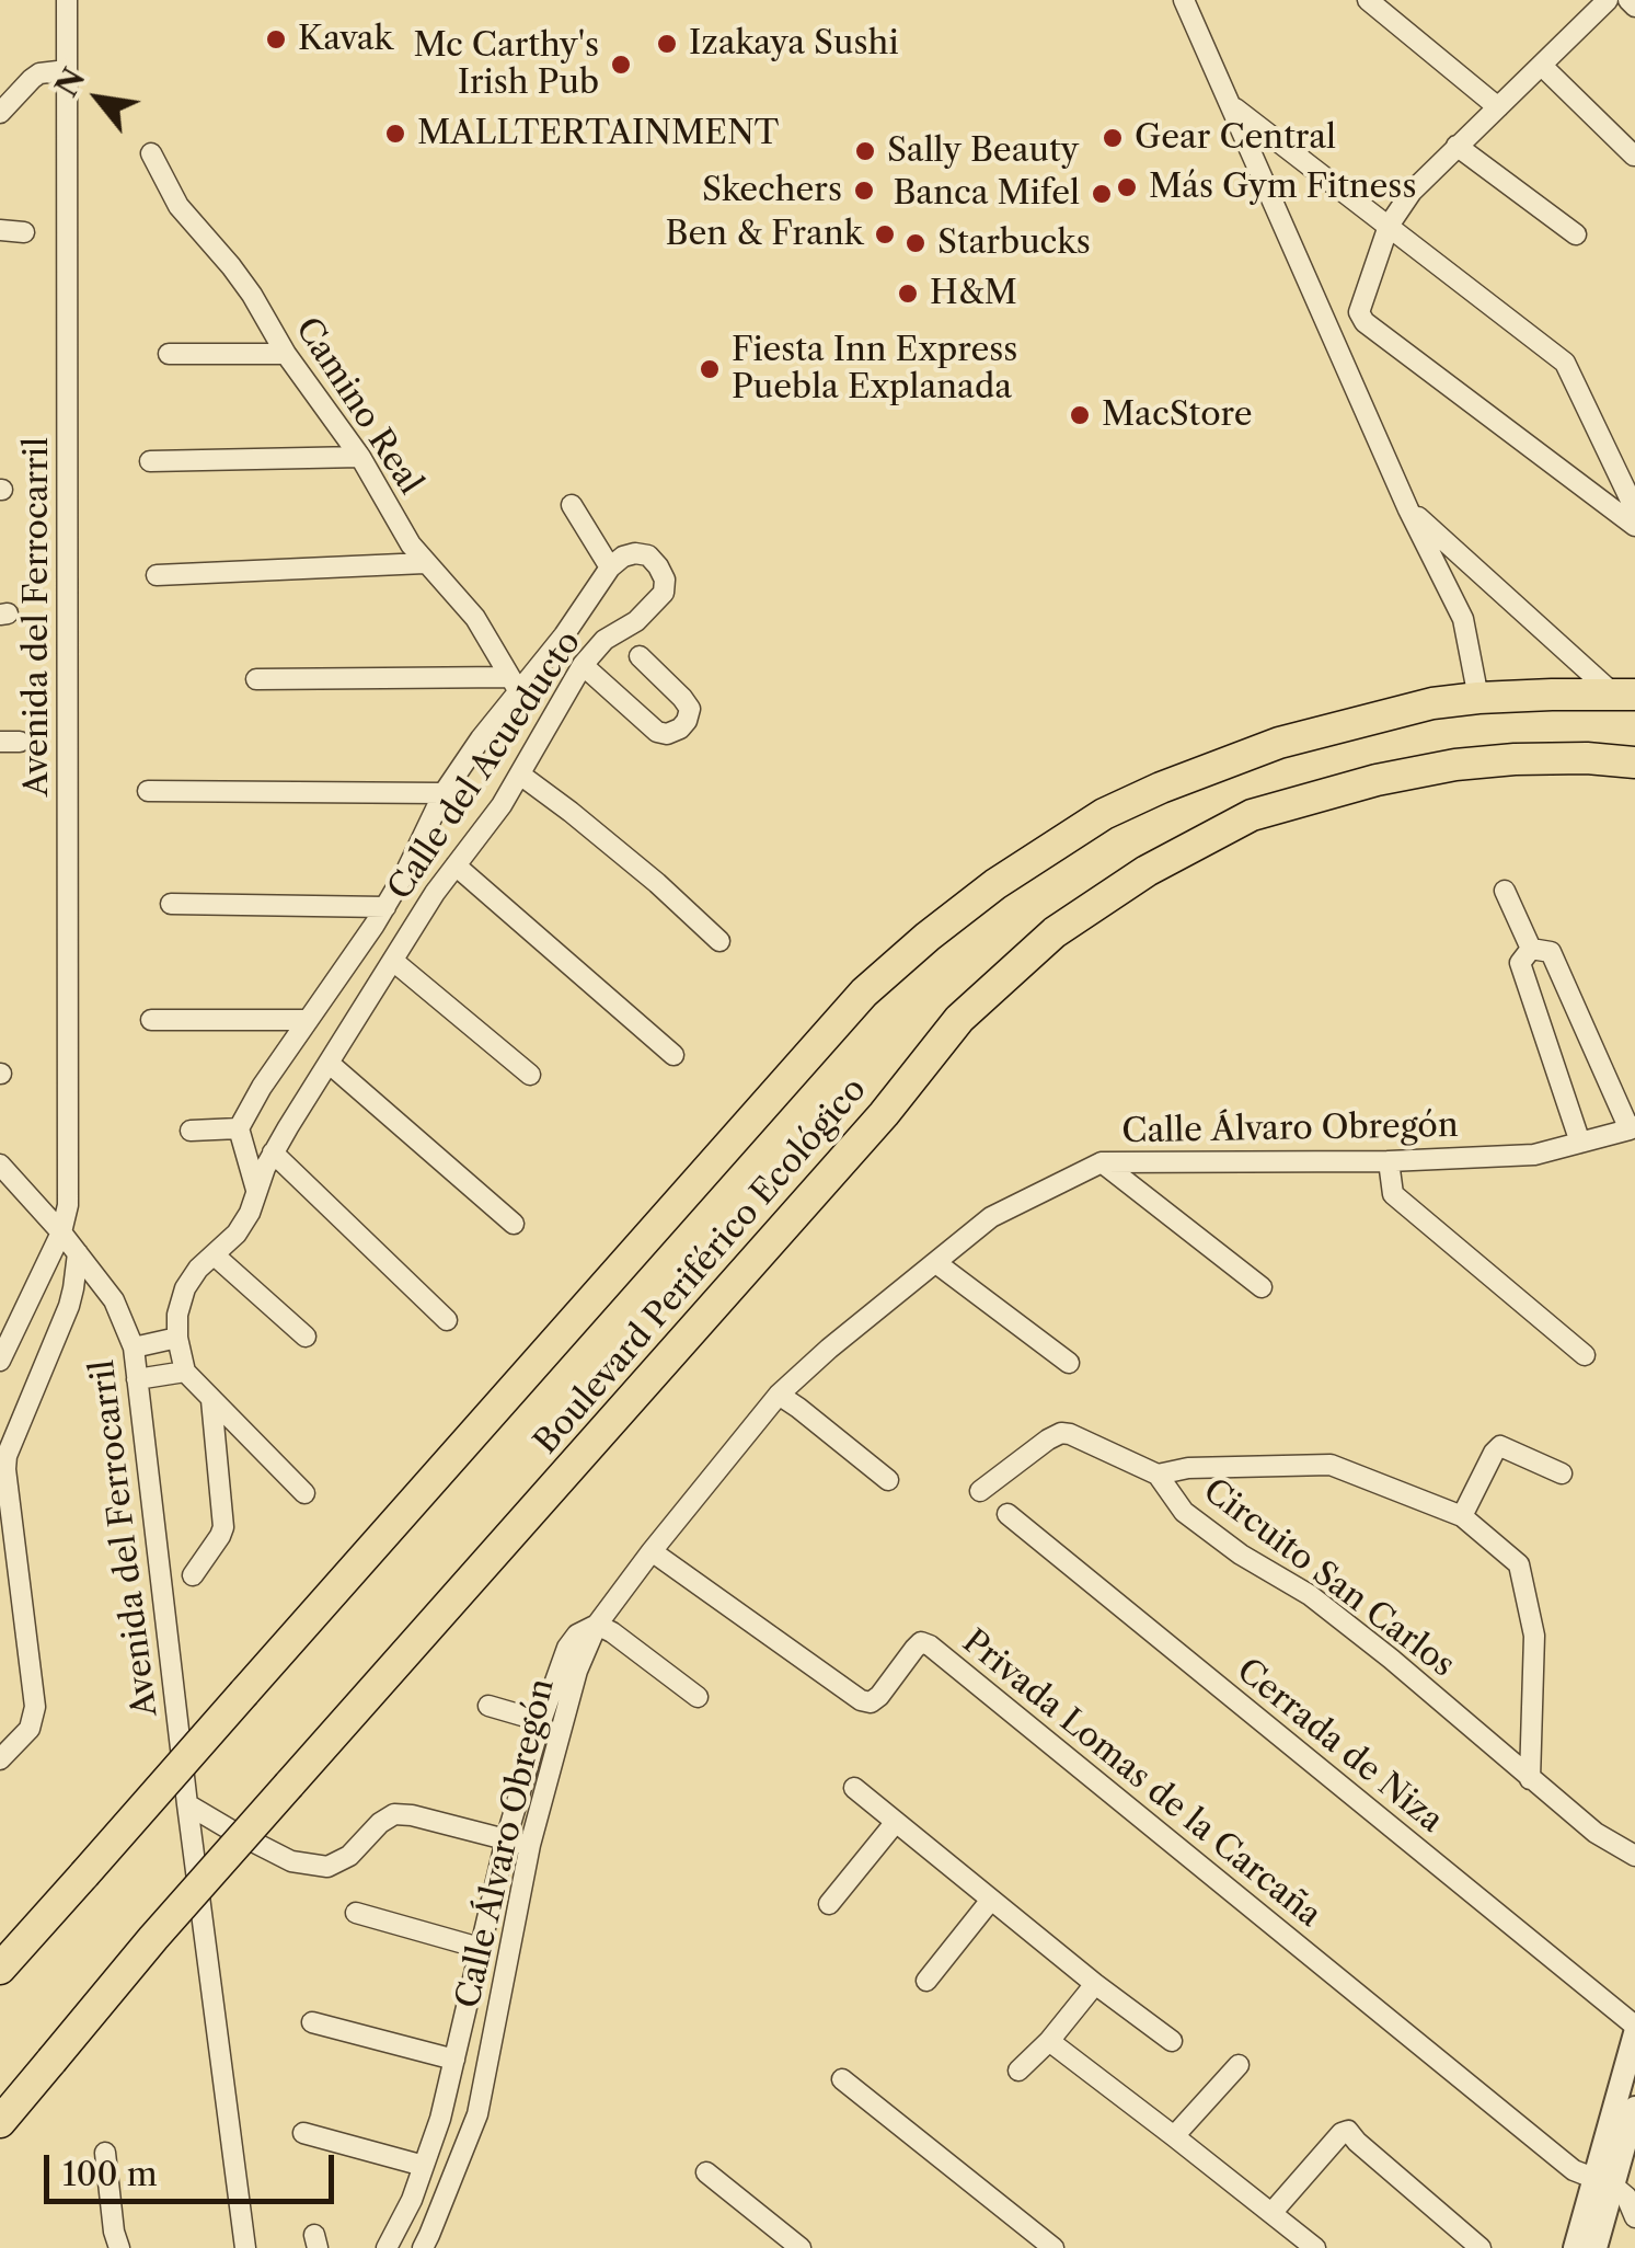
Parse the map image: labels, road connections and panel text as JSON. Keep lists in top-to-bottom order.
{
  "streets": {
    "highway": ["Boulevard Periférico Ecológico"],
    "street": [
      "Camino Real",
      "Avenida del Ferrocarril",
      "Calle del Acueducto",
      "Calle Álvaro Obregón",
      "Circuito San Carlos",
      "Cerrada de Niza",
      "Privada Lomas de la Carcaña"
    ]
  },
  "crossings": [
    ["Camino Real", "Calle del Acueducto"],
    ["Calle Álvaro Obregón", "Privada Lomas de la Carcaña"]
  ],
  "places": [
    "Kavak",
    "Izakaya Sushi",
    "Mc Carthy's Irish Pub",
    "MALLTERTAINMENT",
    "Gear Central",
    "Sally Beauty",
    "Más Gym Fitness",
    "Skechers",
    "Banca Mifel",
    "Ben & Frank",
    "Starbucks",
    "H&M",
    "Fiesta Inn Express Puebla Explanada",
    "MacStore"
  ],
  "scale_bar": "100 m",
  "north": "top left"
}
